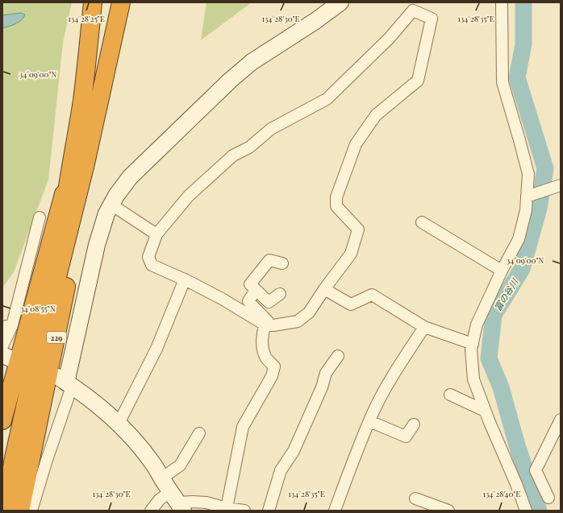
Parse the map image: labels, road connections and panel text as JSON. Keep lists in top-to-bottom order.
{
  "streets": {
    "highway": ["229"]
  },
  "water": ["富の谷川"],
  "coordinates": [
    "134°28'30\"E",
    "134°28'35\"E",
    "134°28'25\"E",
    "34°09'00\"N",
    "34°08'55\"N",
    "134°28'40\"E"
  ]
}
